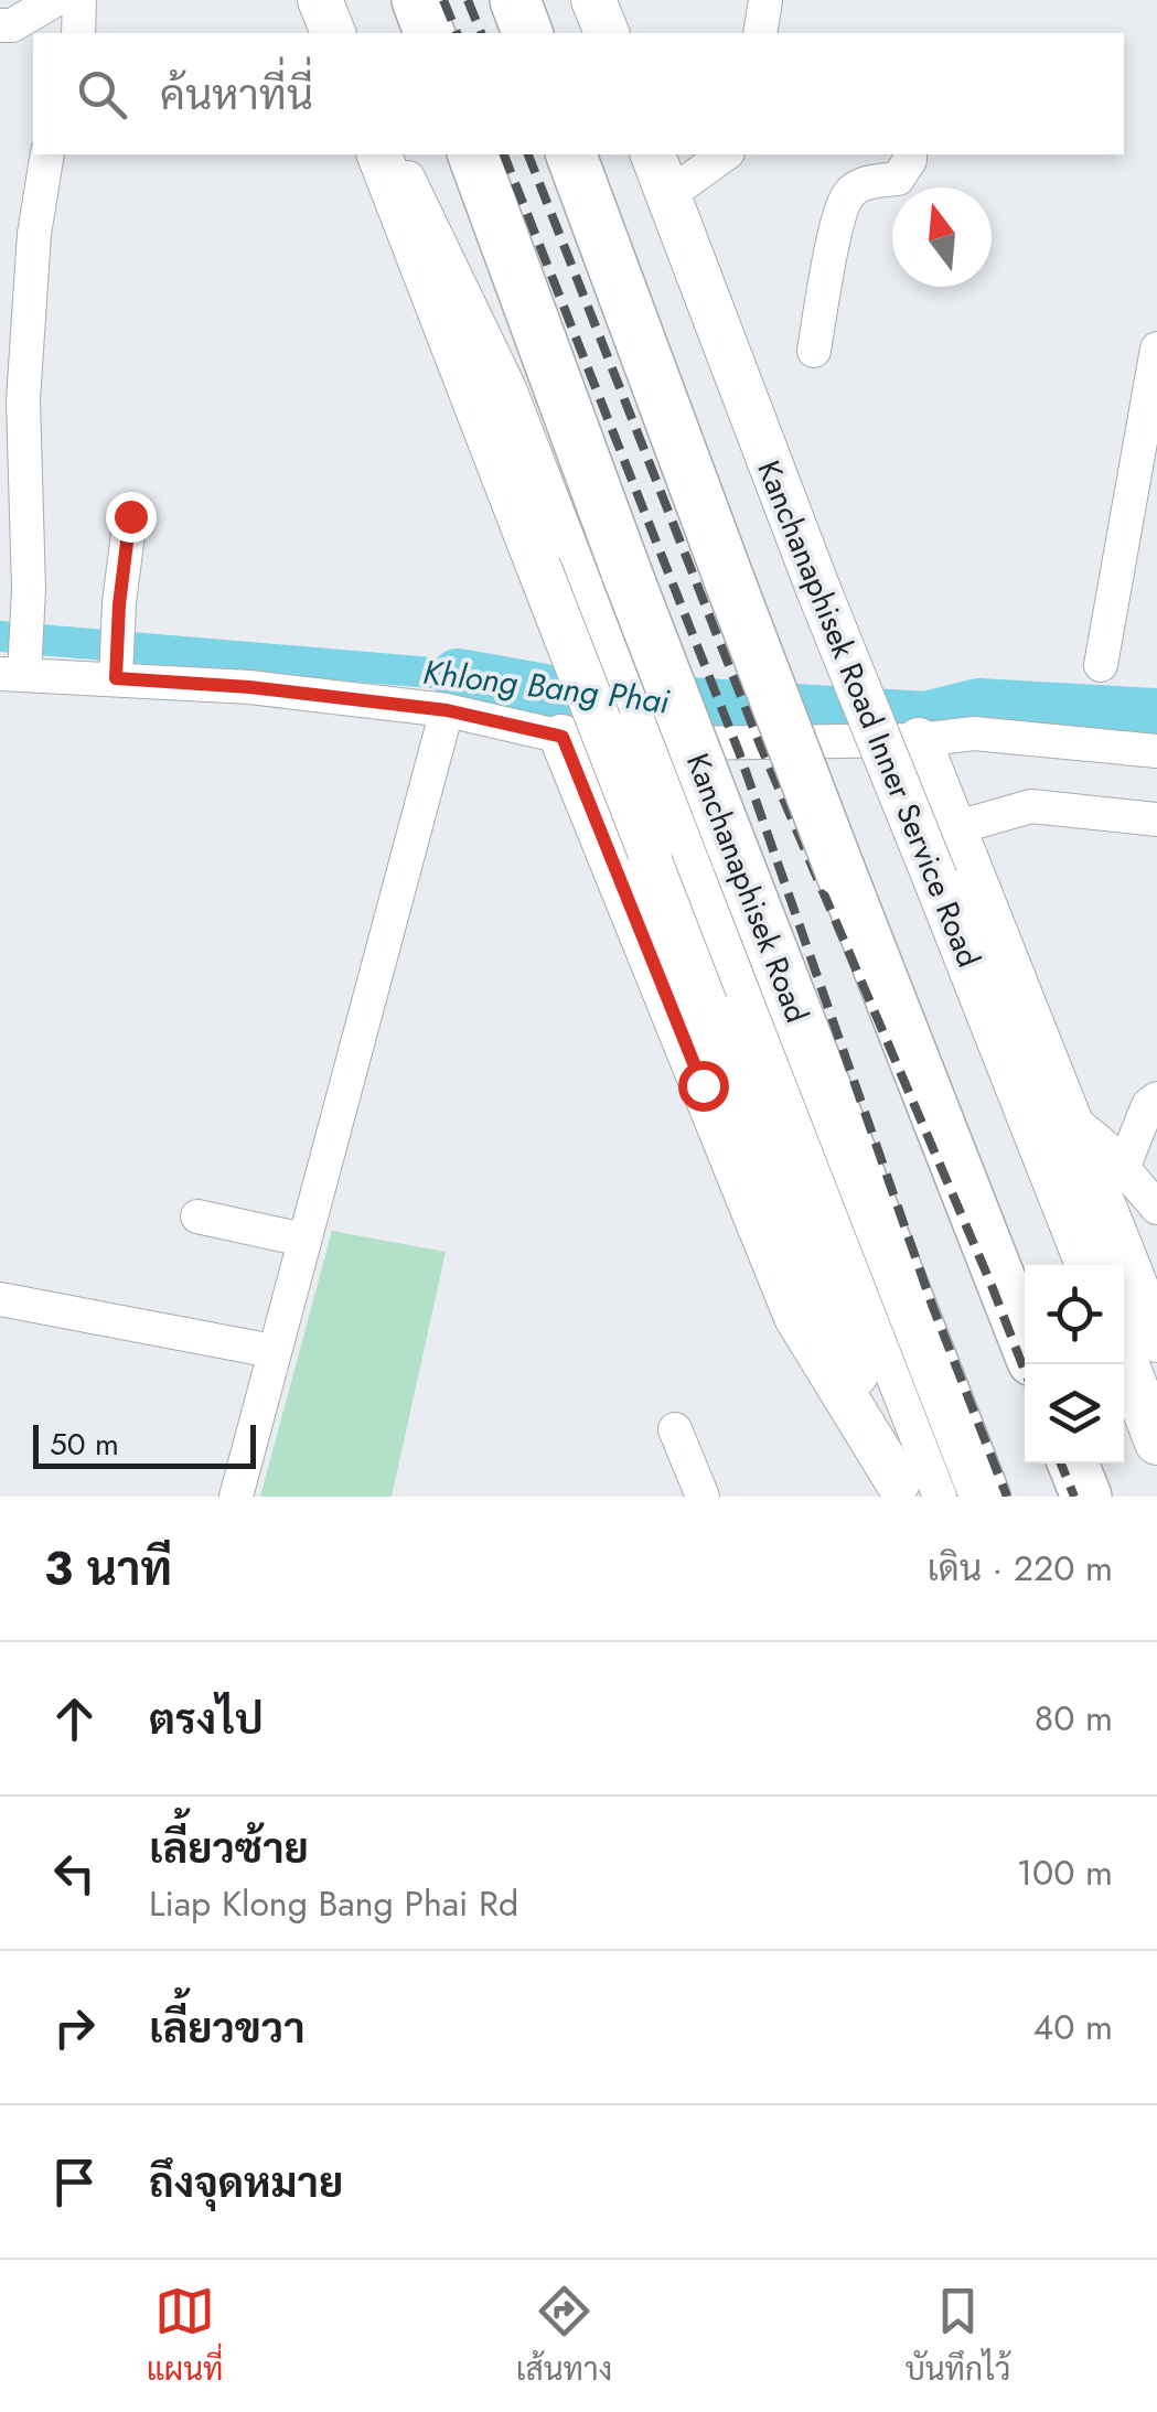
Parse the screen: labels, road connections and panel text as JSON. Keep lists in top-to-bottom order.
{
  "streets": {
    "highway": ["Kanchanaphisek Road"],
    "main road": ["Kanchanaphisek Road Inner Service Road"]
  },
  "water": ["Khlong Bang Phai"],
  "scale_bar": "50 m",
  "north": "top",
  "page": {
    "search": "ค้นหาที่นี่",
    "scale": "50 m",
    "heading": ["3 นาที", "เดิน · 220 m"],
    "list": [
      ["ตรงไป", "80 m"],
      ["เลี้ยวซ้าย", "Liap Klong Bang Phai Rd", "100 m"],
      ["เลี้ยวขวา", "40 m"],
      "ถึงจุดหมาย"
    ],
    "nav": ["แผนที่", "เส้นทาง", "บันทึกไว้"]
  }
}
